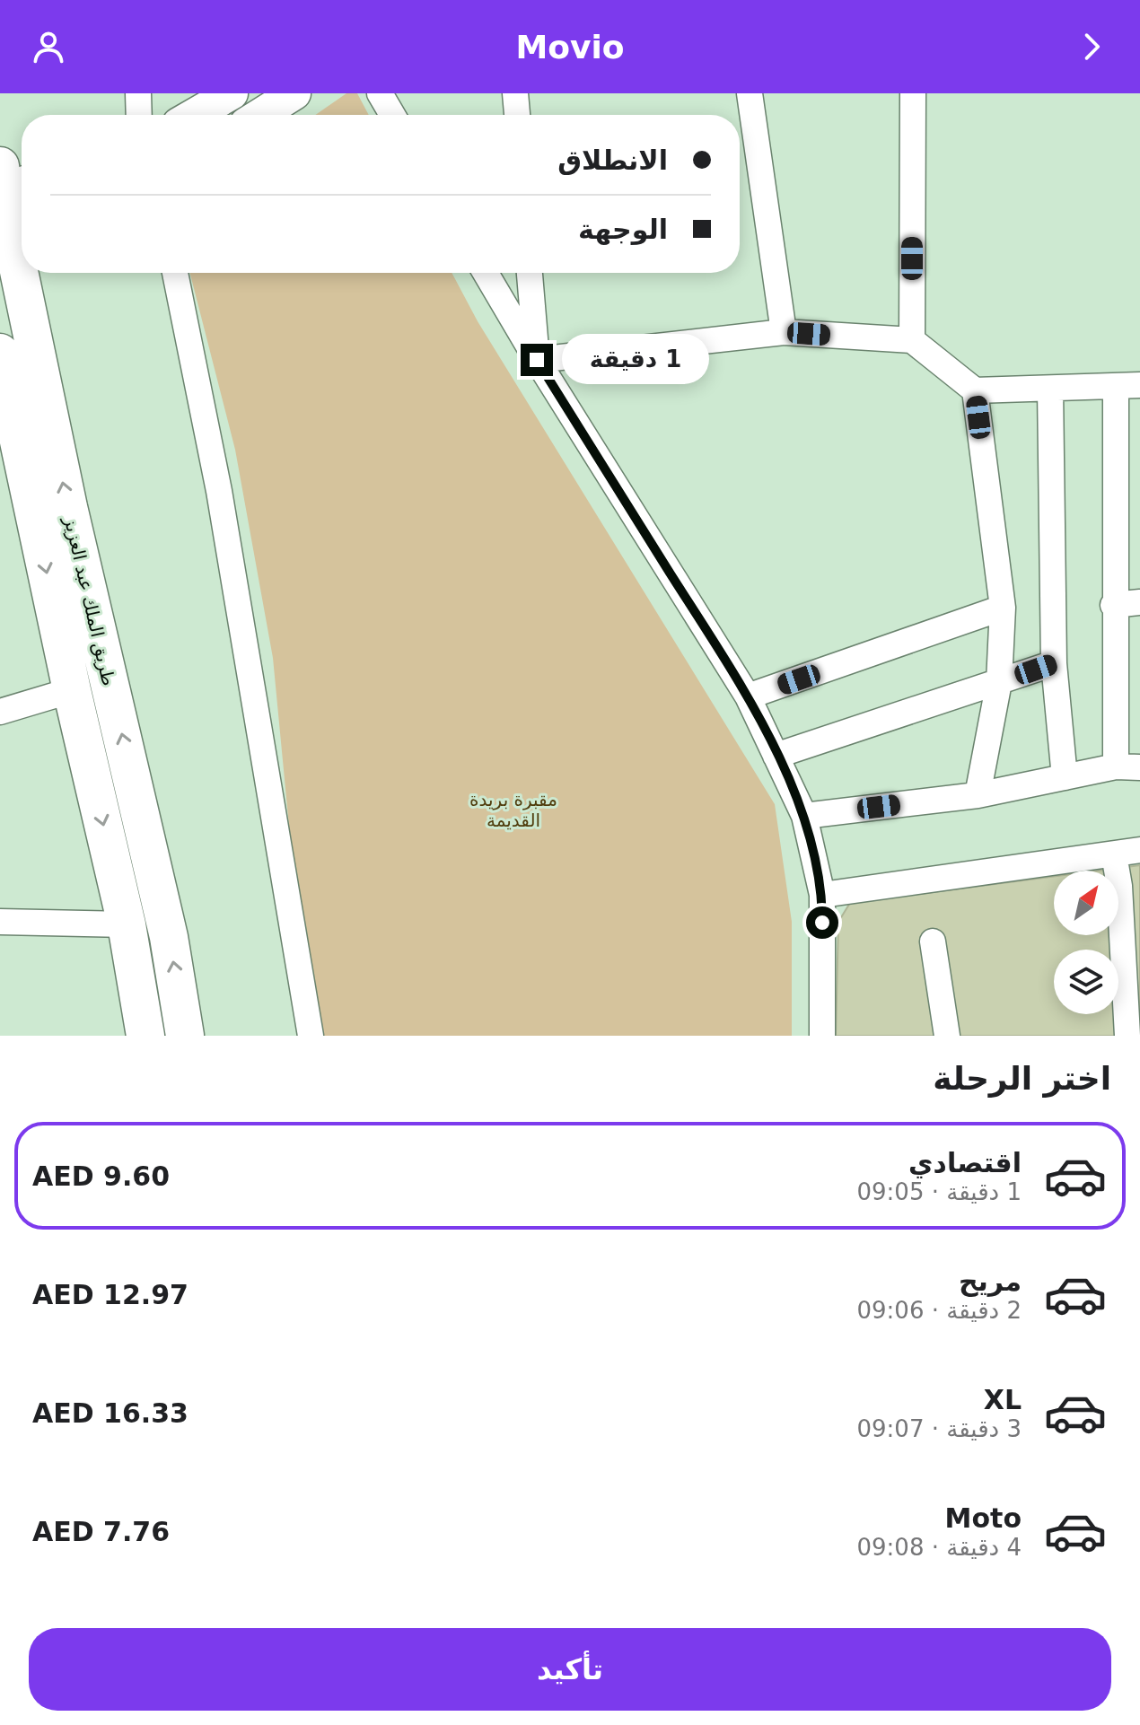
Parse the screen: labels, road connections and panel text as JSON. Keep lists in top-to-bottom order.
{
  "streets": {
    "highway": ["طريق الملك عبد العزيز"]
  },
  "parks": ["مقبرة بريدة القديمة"],
  "north": "top right",
  "page": {
    "header": "Movio",
    "banner": ["الانطلاق", "الوجهة"],
    "bubble": "1 دقيقة",
    "heading": "اختر الرحلة",
    "list": [
      {
        "name": "اقتصادي",
        "note": "1 دقيقة · 09:05",
        "value": "AED 9.60"
      },
      {
        "name": "مريح",
        "note": "2 دقيقة · 09:06",
        "value": "AED 12.97"
      },
      {
        "name": "XL",
        "note": "3 دقيقة · 09:07",
        "value": "AED 16.33"
      },
      {
        "name": "Moto",
        "note": "4 دقيقة · 09:08",
        "value": "AED 7.76"
      }
    ],
    "buttons": "تأكيد"
  }
}
